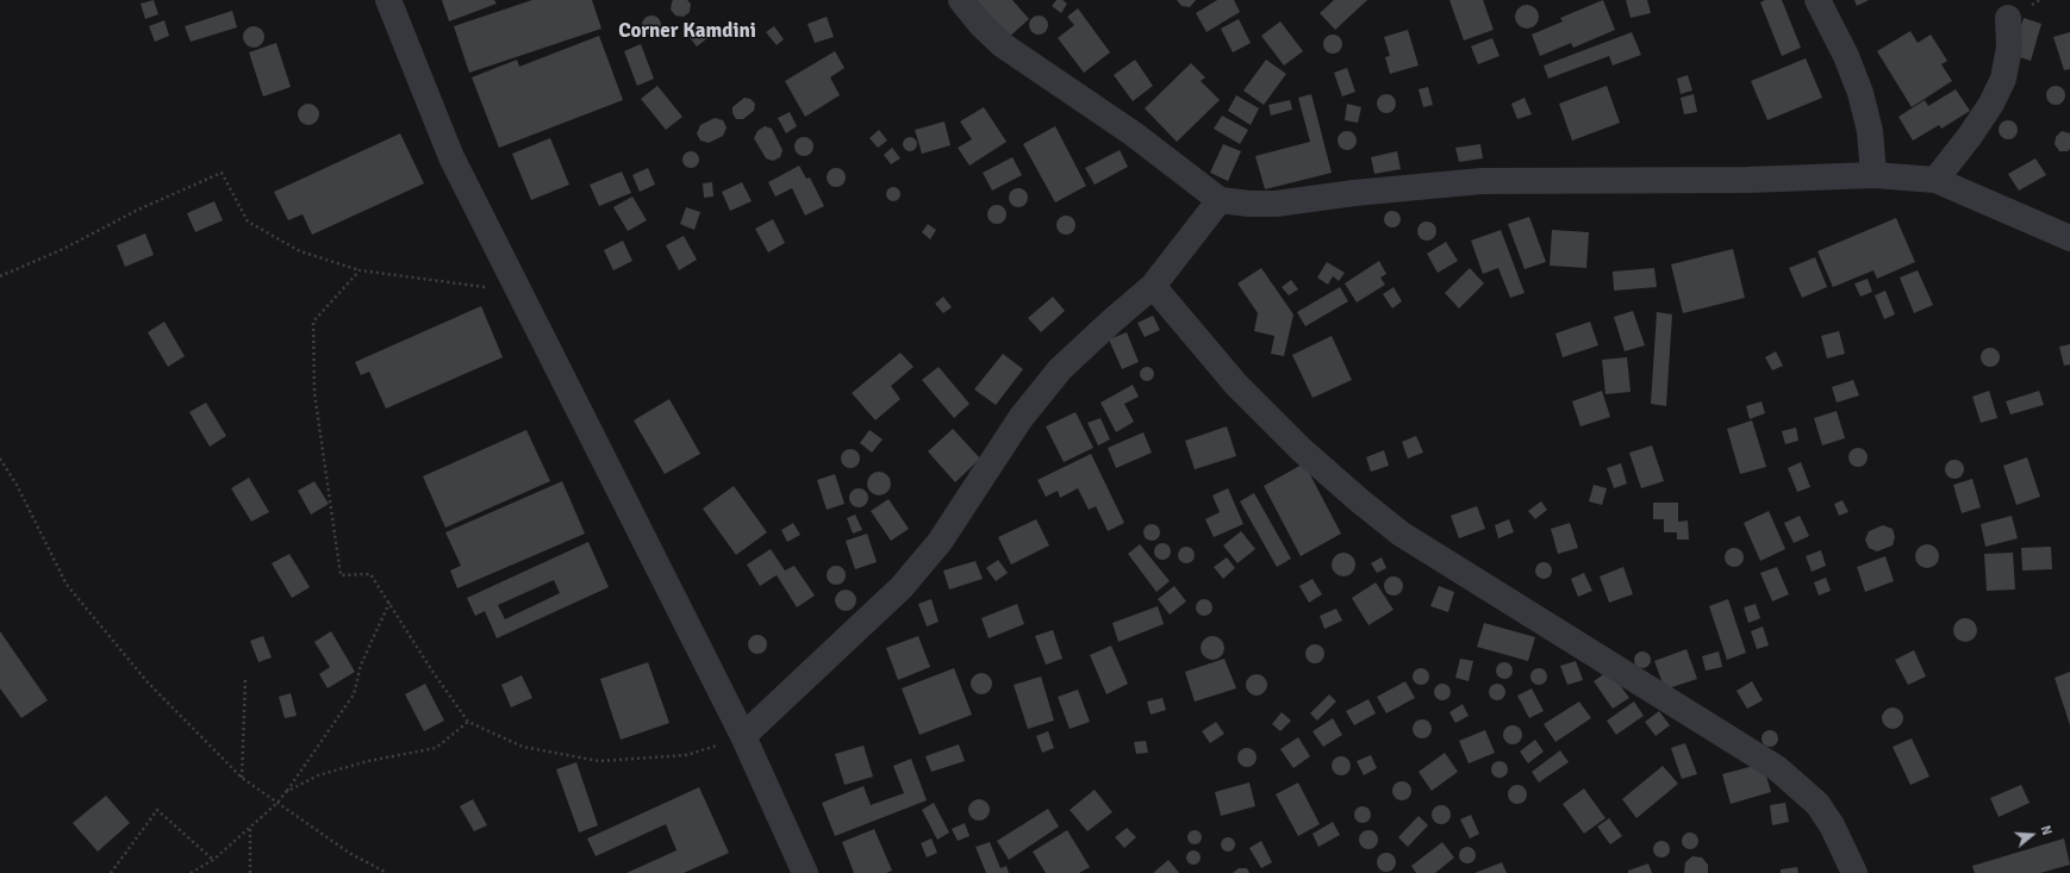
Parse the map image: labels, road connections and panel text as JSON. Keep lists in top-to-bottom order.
{
  "districts": ["Corner Kamdini"],
  "north": "right"
}
